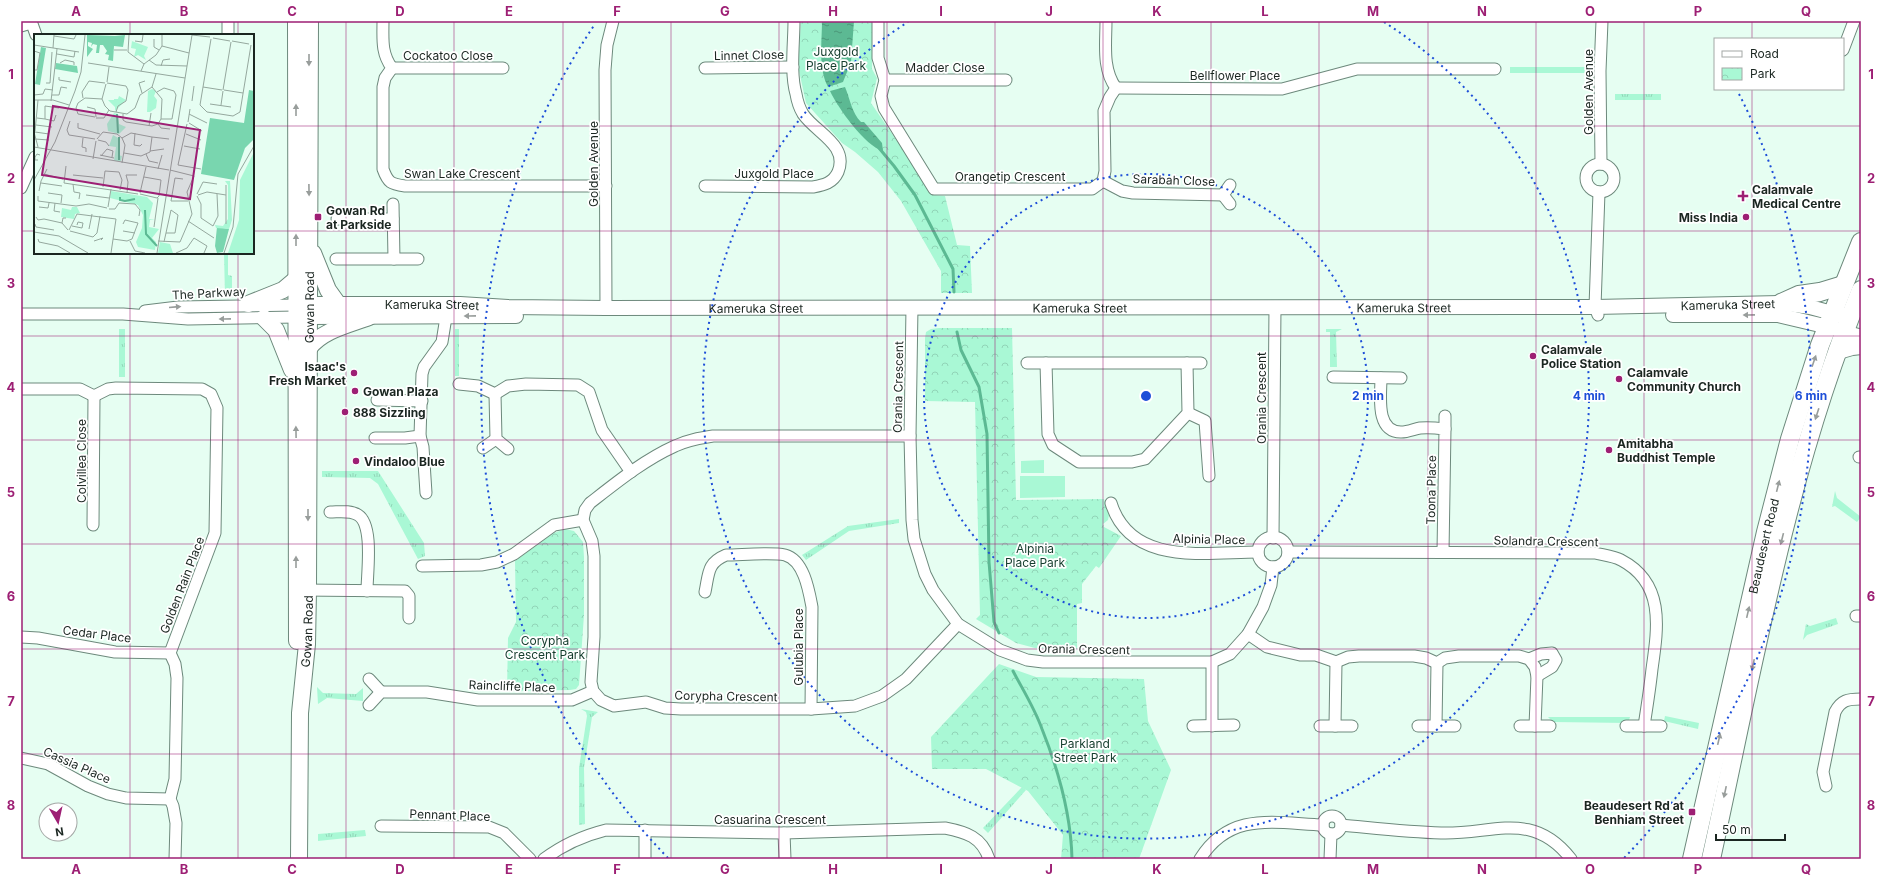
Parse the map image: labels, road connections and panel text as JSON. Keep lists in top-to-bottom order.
{
  "streets": {
    "highway": ["Beaudesert Road"],
    "main road": ["Gowan Road"],
    "street": [
      "Cockatoo Close",
      "Linnet Close",
      "Madder Close",
      "Bellflower Place",
      "Golden Avenue",
      "Swan Lake Crescent",
      "Juxgold Place",
      "Orangetip Crescent",
      "Sarabah Close",
      "The Parkway",
      "Kameruka Street",
      "Orania Crescent",
      "Colvillea Close",
      "Toona Place",
      "Alpinia Place",
      "Solandra Crescent",
      "Golden Rain Place",
      "Cedar Place",
      "Gulubia Place",
      "Raincliffe Place",
      "Corypha Crescent",
      "Cassia Place",
      "Pennant Place",
      "Casuarina Crescent"
    ]
  },
  "crossings": [
    ["Cockatoo Close", "Swan Lake Crescent"],
    ["Linnet Close", "Juxgold Place"],
    ["Madder Close", "Orangetip Crescent"],
    ["Golden Avenue", "Swan Lake Crescent"],
    ["Golden Avenue", "Kameruka Street"],
    ["Orangetip Crescent", "Sarabah Close"],
    ["The Parkway", "Kameruka Street"],
    ["The Parkway", "Gowan Road"],
    ["Kameruka Street", "Gowan Road"],
    ["Kameruka Street", "Orania Crescent"],
    ["Kameruka Street", "Beaudesert Road"],
    ["Orania Crescent", "Alpinia Place"],
    ["Orania Crescent", "Solandra Crescent"],
    ["Orania Crescent", "Corypha Crescent"],
    ["Colvillea Close", "Golden Rain Place"],
    ["Toona Place", "Solandra Crescent"],
    ["Alpinia Place", "Solandra Crescent"],
    ["Golden Rain Place", "Cedar Place"],
    ["Golden Rain Place", "Cassia Place"],
    ["Gulubia Place", "Corypha Crescent"],
    ["Raincliffe Place", "Corypha Crescent"]
  ],
  "parks": [
    "Juxgold Place Park",
    "Alpinia Place Park",
    "Corypha Crescent Park",
    "Parkland Street Park"
  ],
  "places": {
    "health": ["Calamvale Medical Centre"],
    "transit": ["Gowan Rd at Parkside", "Beaudesert Rd at Benhiam Street"],
    "other": [
      "Miss India",
      "Calamvale Police Station",
      "Isaac's Fresh Market",
      "Calamvale Community Church",
      "Gowan Plaza",
      "888 Sizzling",
      "Amitabha Buddhist Temple",
      "Vindaloo Blue"
    ]
  },
  "legend": ["Road", "Park"],
  "scale_bar": "50 m",
  "north": "bottom",
  "grid": {
    "columns": [
      "A",
      "B",
      "C",
      "D",
      "E",
      "F",
      "G",
      "H",
      "I",
      "J",
      "K",
      "L",
      "M",
      "N",
      "O",
      "P",
      "Q"
    ],
    "rows": [
      "1",
      "2",
      "3",
      "4",
      "5",
      "6",
      "7",
      "8"
    ]
  },
  "rings": ["2 min", "4 min", "6 min"]
}
